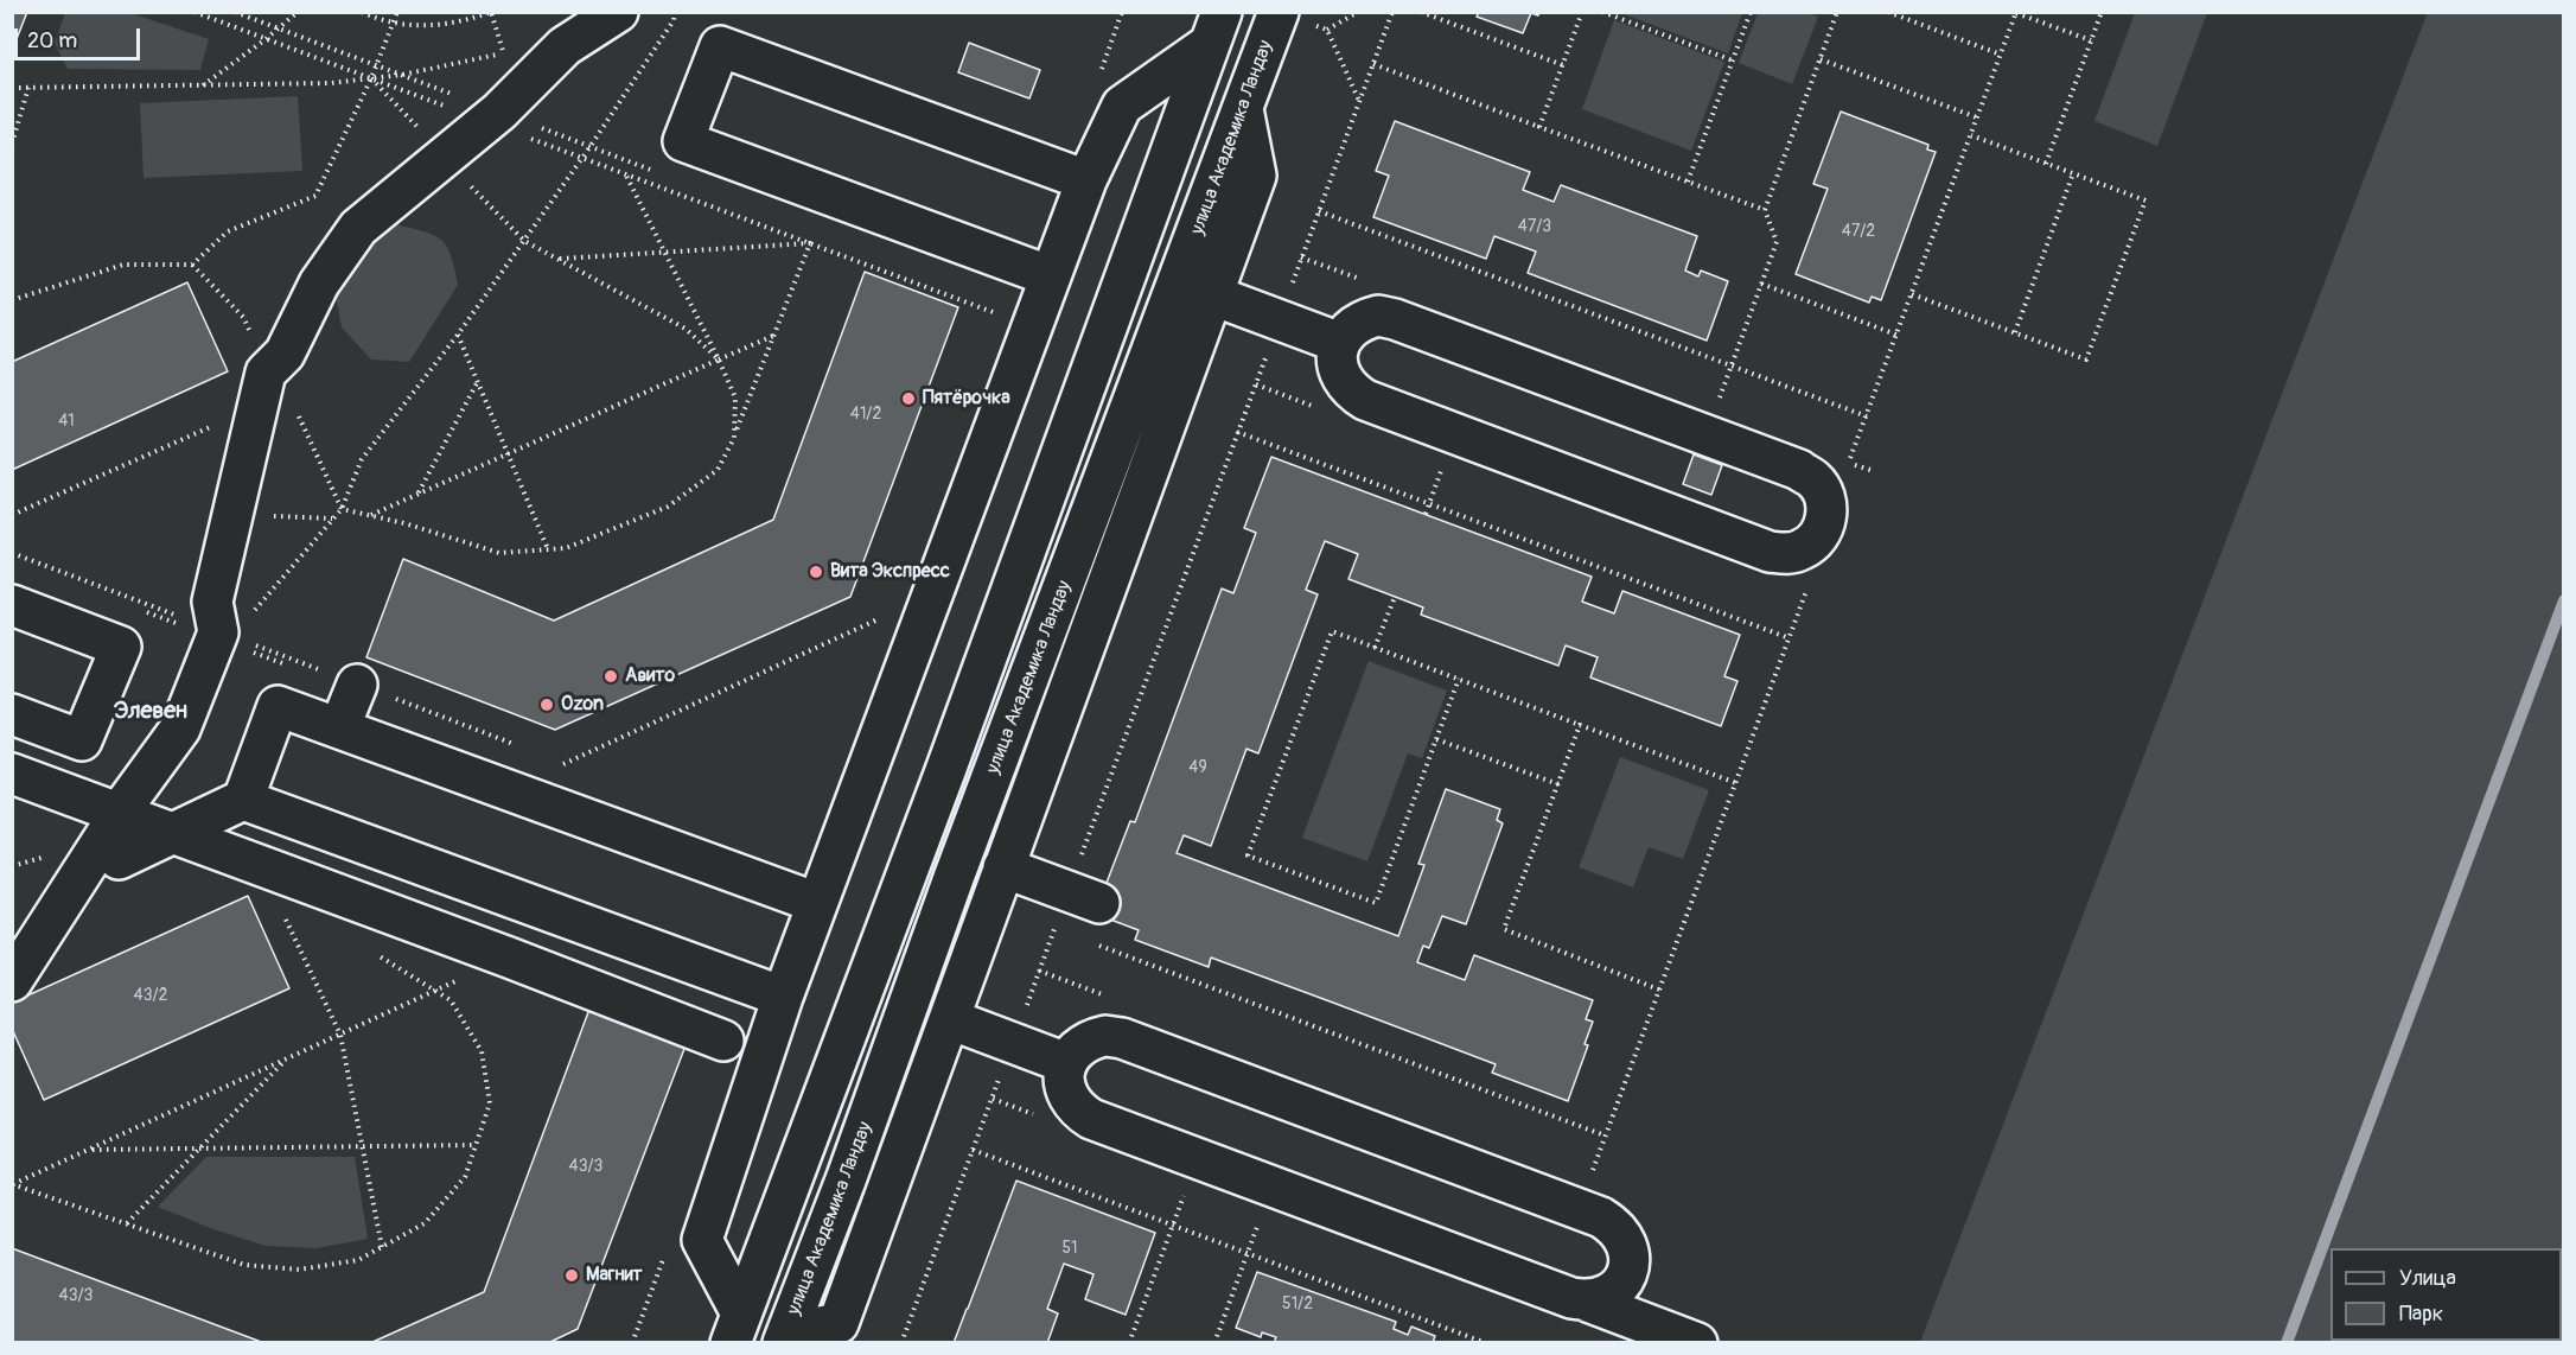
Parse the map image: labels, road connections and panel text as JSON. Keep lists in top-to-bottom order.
{
  "streets": {
    "street": ["улица Академика Ландау"]
  },
  "districts": ["Элевен"],
  "places": [
    "Пятёрочка",
    "Вита Экспресс",
    "Авито",
    "Ozon",
    "Магнит"
  ],
  "house_numbers": [
    "47/3",
    "47/2",
    "41/2",
    "41",
    "49",
    "43/2",
    "43/3",
    "51",
    "43/3",
    "51/2"
  ],
  "legend": ["Улица", "Парк"],
  "scale_bar": "20 m"
}
